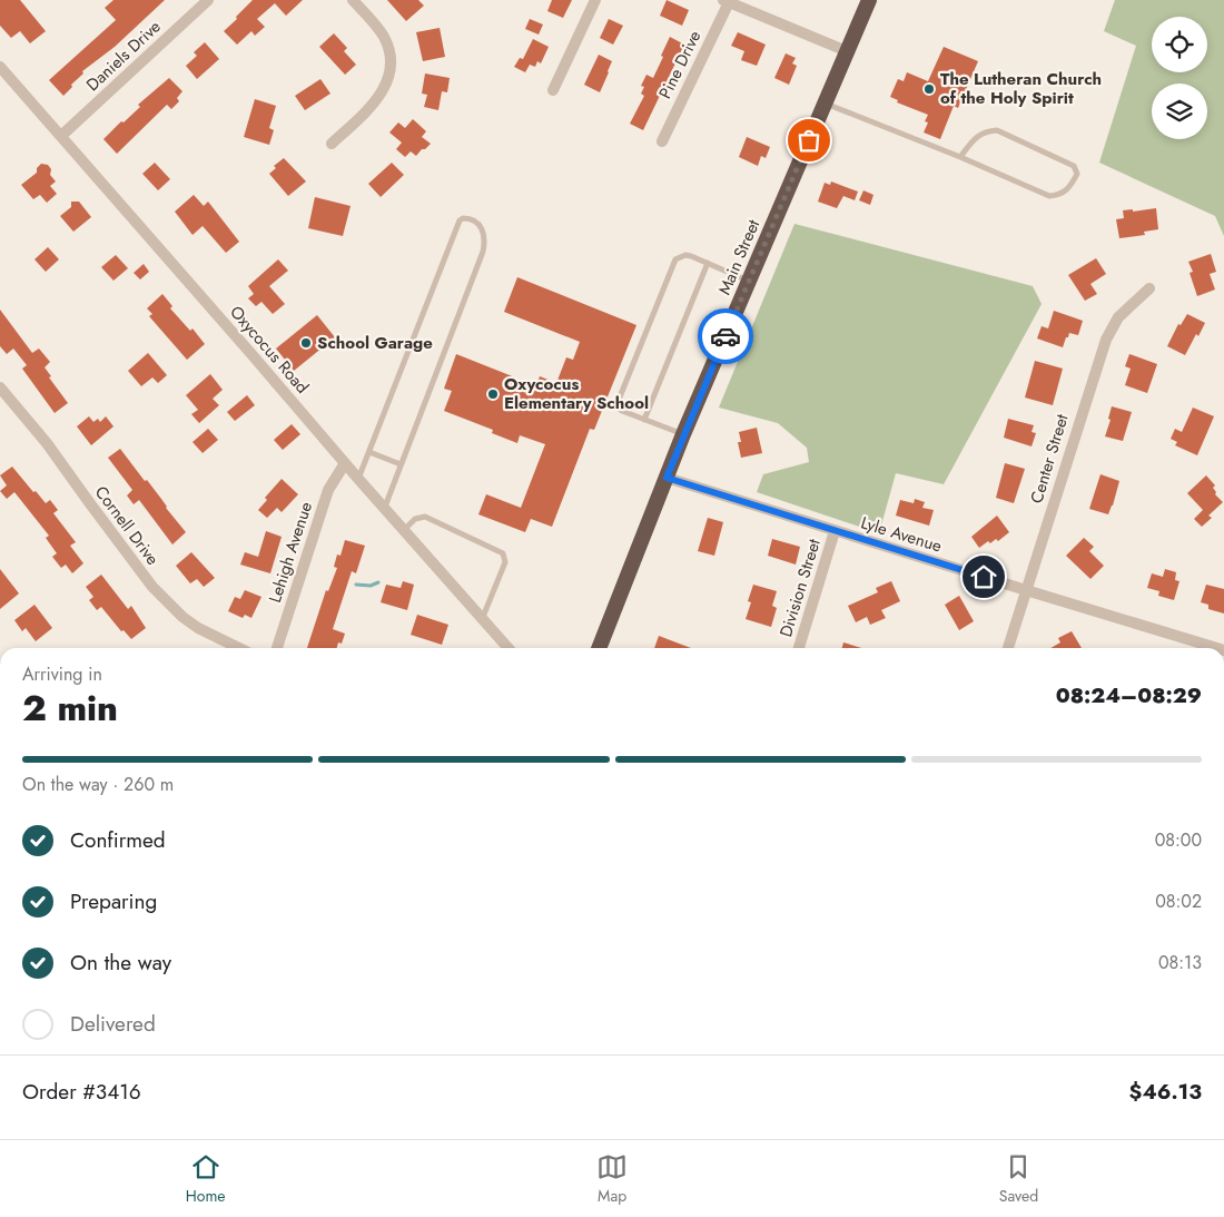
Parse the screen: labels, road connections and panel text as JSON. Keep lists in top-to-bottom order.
{
  "streets": {
    "highway": ["Main Street"],
    "street": [
      "Daniels Drive",
      "Pine Drive",
      "Oxycocus Road",
      "Center Street",
      "Cornell Drive",
      "Lyle Avenue",
      "Lehigh Avenue",
      "Division Street"
    ]
  },
  "crossings": [
    ["Daniels Drive", "Oxycocus Road"],
    ["Main Street", "Lyle Avenue"],
    ["Oxycocus Road", "Lehigh Avenue"],
    ["Center Street", "Lyle Avenue"],
    ["Lyle Avenue", "Division Street"]
  ],
  "places": ["The Lutheran Church of the Holy Spirit", "School Garage", "Oxycocus Elementary School"],
  "page": {
    "heading": ["2 min", "Arriving in", "08:24–08:29"],
    "panel": ["Order #3416", "$46.13"],
    "bar": "On the way · 260 m",
    "list": [
      ["Confirmed", "08:00"],
      ["Preparing", "08:02"],
      ["On the way", "08:13"],
      "Delivered"
    ],
    "tabs": ["Home", "Map", "Saved"]
  }
}
